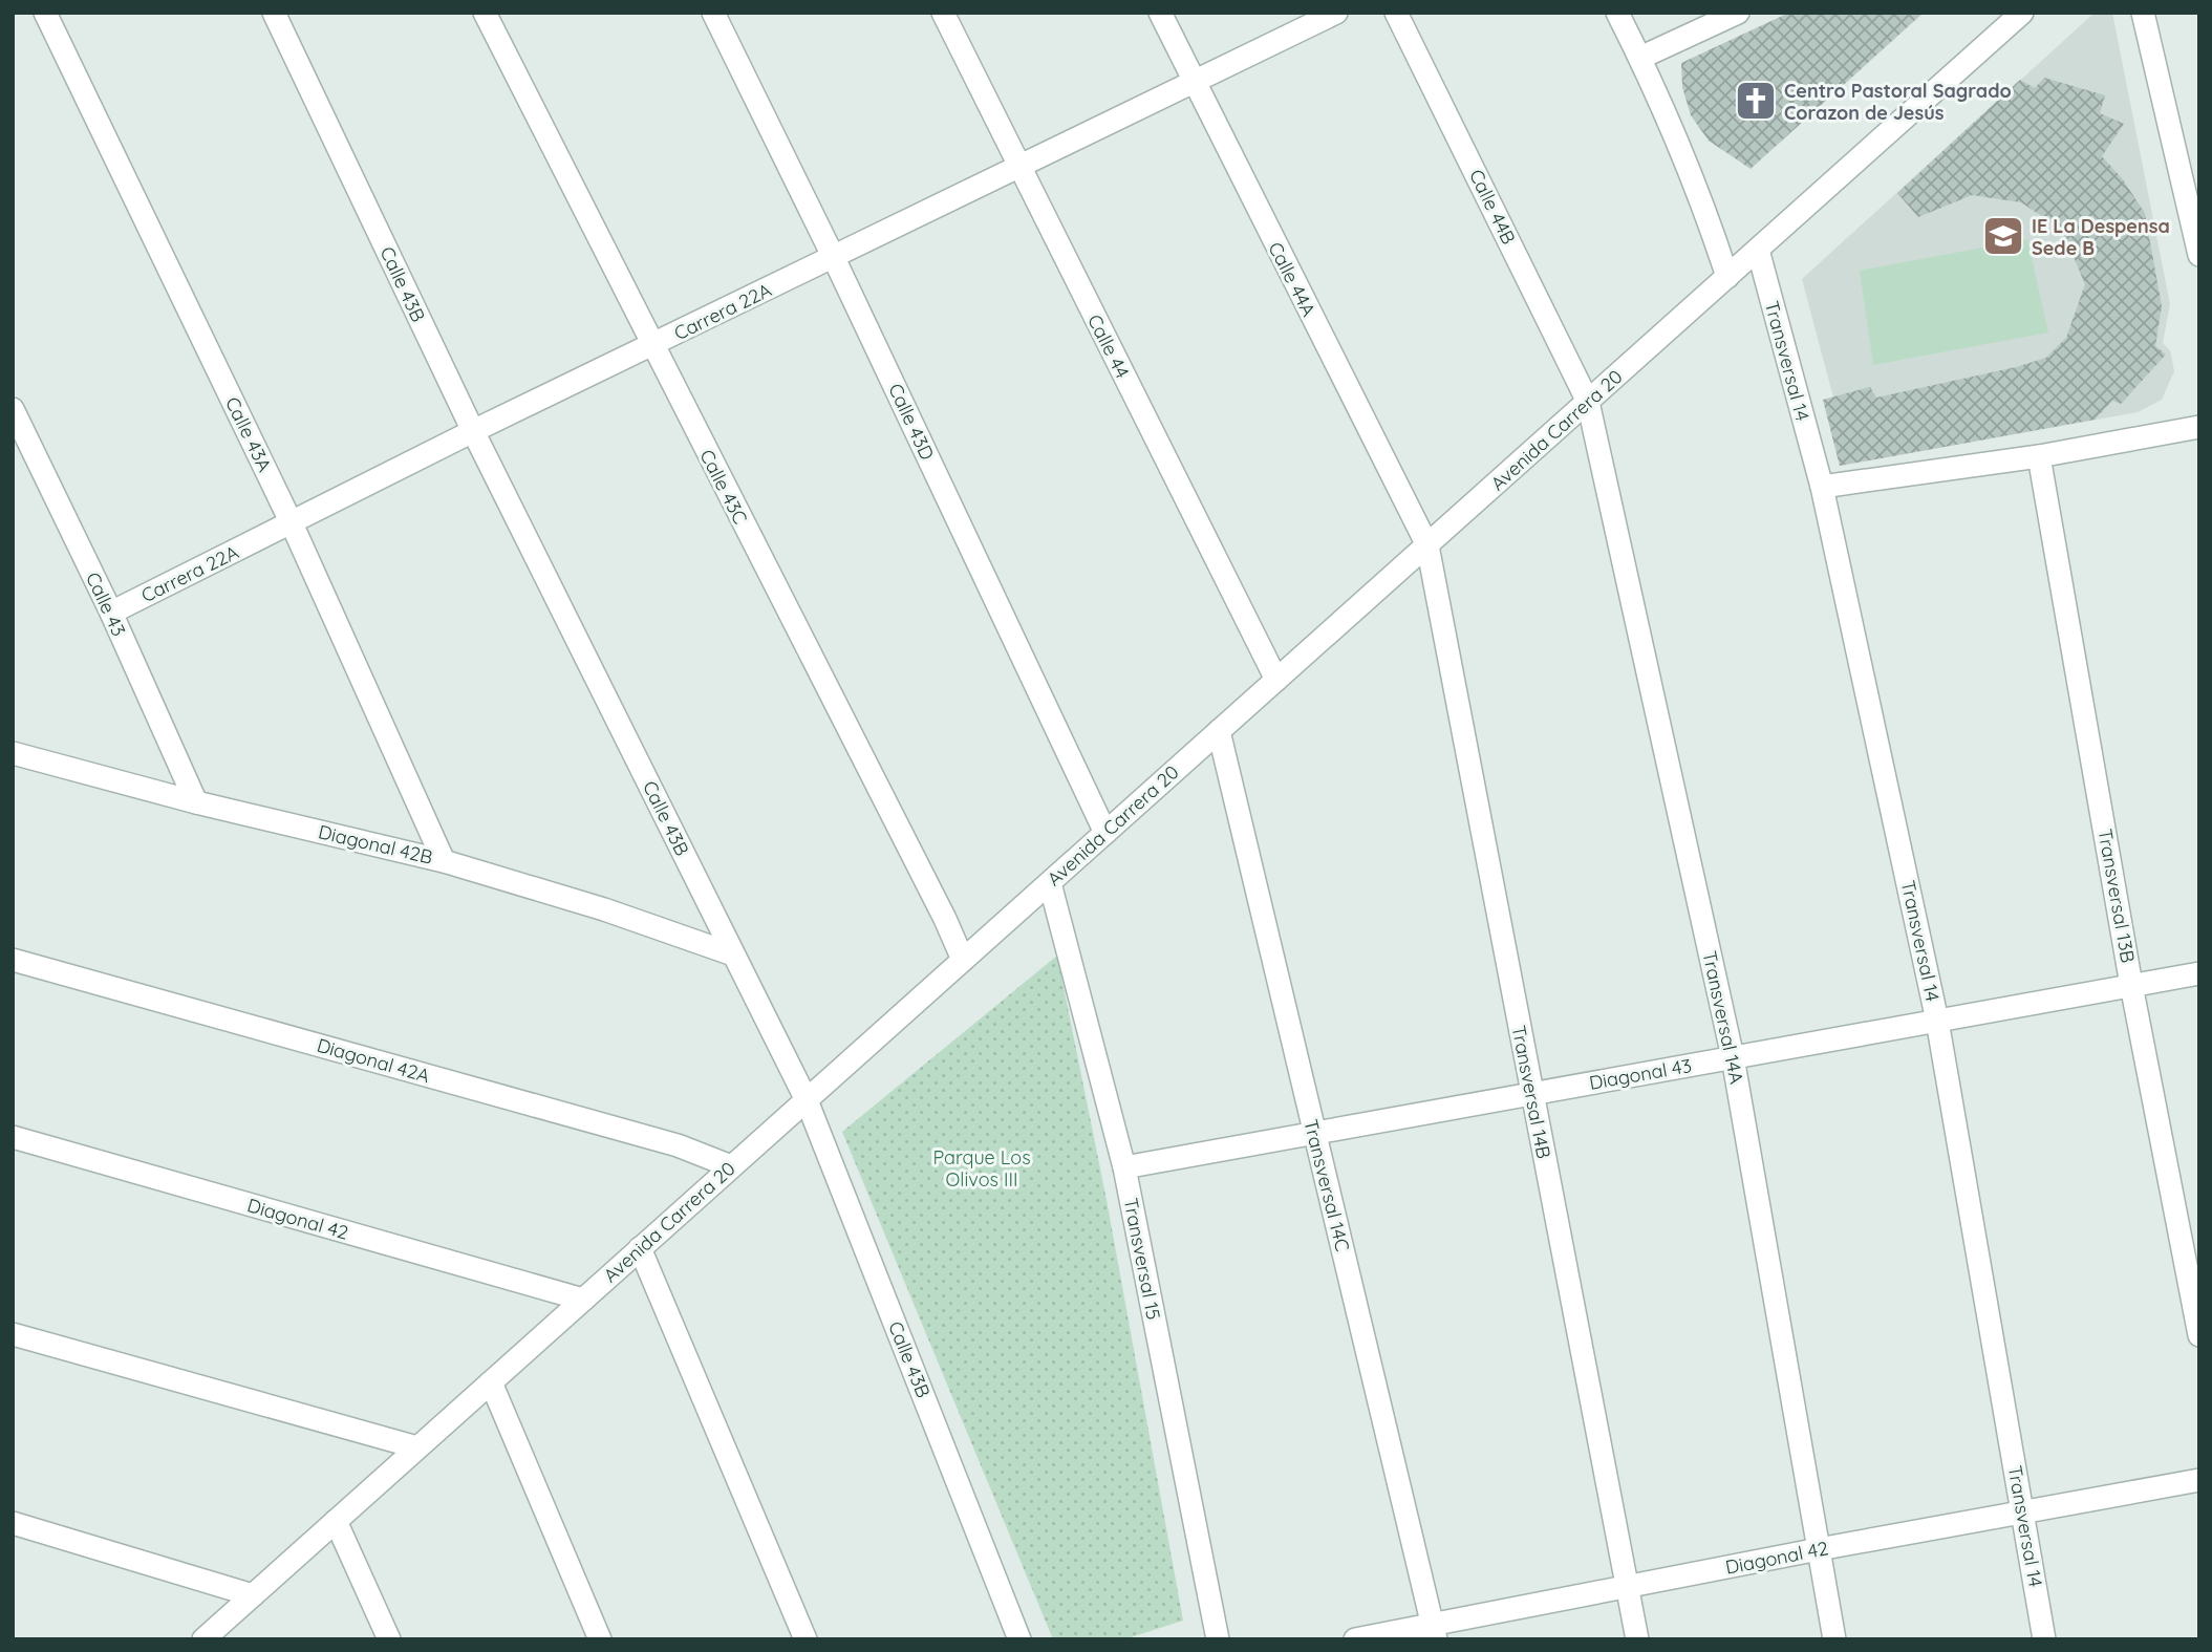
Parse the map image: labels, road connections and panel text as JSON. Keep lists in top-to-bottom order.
{
  "streets": {
    "street": [
      "Calle 44B",
      "Calle 44A",
      "Calle 43B",
      "Carrera 22A",
      "Calle 44",
      "Transversal 14",
      "Calle 43D",
      "Avenida Carrera 20",
      "Calle 43A",
      "Calle 43C",
      "Calle 43",
      "Diagonal 42B",
      "Transversal 13B",
      "Transversal 14A",
      "Diagonal 42A",
      "Diagonal 43",
      "Transversal 14B",
      "Transversal 14C",
      "Diagonal 42",
      "Transversal 15"
    ]
  },
  "crossings": [
    ["Calle 44B", "Avenida Carrera 20"],
    ["Calle 44B", "Transversal 14A"],
    ["Calle 44A", "Carrera 22A"],
    ["Calle 44A", "Avenida Carrera 20"],
    ["Calle 44A", "Transversal 14B"],
    ["Calle 43B", "Carrera 22A"],
    ["Calle 43B", "Avenida Carrera 20"],
    ["Calle 43B", "Diagonal 42B"],
    ["Carrera 22A", "Calle 44"],
    ["Carrera 22A", "Calle 43D"],
    ["Carrera 22A", "Calle 43A"],
    ["Carrera 22A", "Calle 43C"],
    ["Carrera 22A", "Calle 43"],
    ["Calle 44", "Avenida Carrera 20"],
    ["Transversal 14", "Avenida Carrera 20"],
    ["Transversal 14", "Diagonal 43"],
    ["Transversal 14", "Diagonal 42"],
    ["Calle 43D", "Avenida Carrera 20"],
    ["Avenida Carrera 20", "Calle 43C"],
    ["Avenida Carrera 20", "Transversal 14A"],
    ["Avenida Carrera 20", "Diagonal 42A"],
    ["Avenida Carrera 20", "Transversal 14B"],
    ["Avenida Carrera 20", "Transversal 14C"],
    ["Avenida Carrera 20", "Diagonal 42"],
    ["Avenida Carrera 20", "Transversal 15"],
    ["Calle 43A", "Diagonal 42B"],
    ["Calle 43", "Diagonal 42B"],
    ["Transversal 13B", "Diagonal 43"],
    ["Transversal 14A", "Diagonal 43"],
    ["Transversal 14A", "Diagonal 42"],
    ["Diagonal 43", "Transversal 14B"],
    ["Diagonal 43", "Transversal 14C"],
    ["Diagonal 43", "Transversal 15"],
    ["Transversal 14B", "Diagonal 42"],
    ["Transversal 14C", "Diagonal 42"]
  ],
  "parks": ["Parque Los Olivos III"],
  "places": {
    "church": ["Centro Pastoral Sagrado Corazon de Jesús"],
    "school or university": ["IE La Despensa Sede B"]
  }
}
